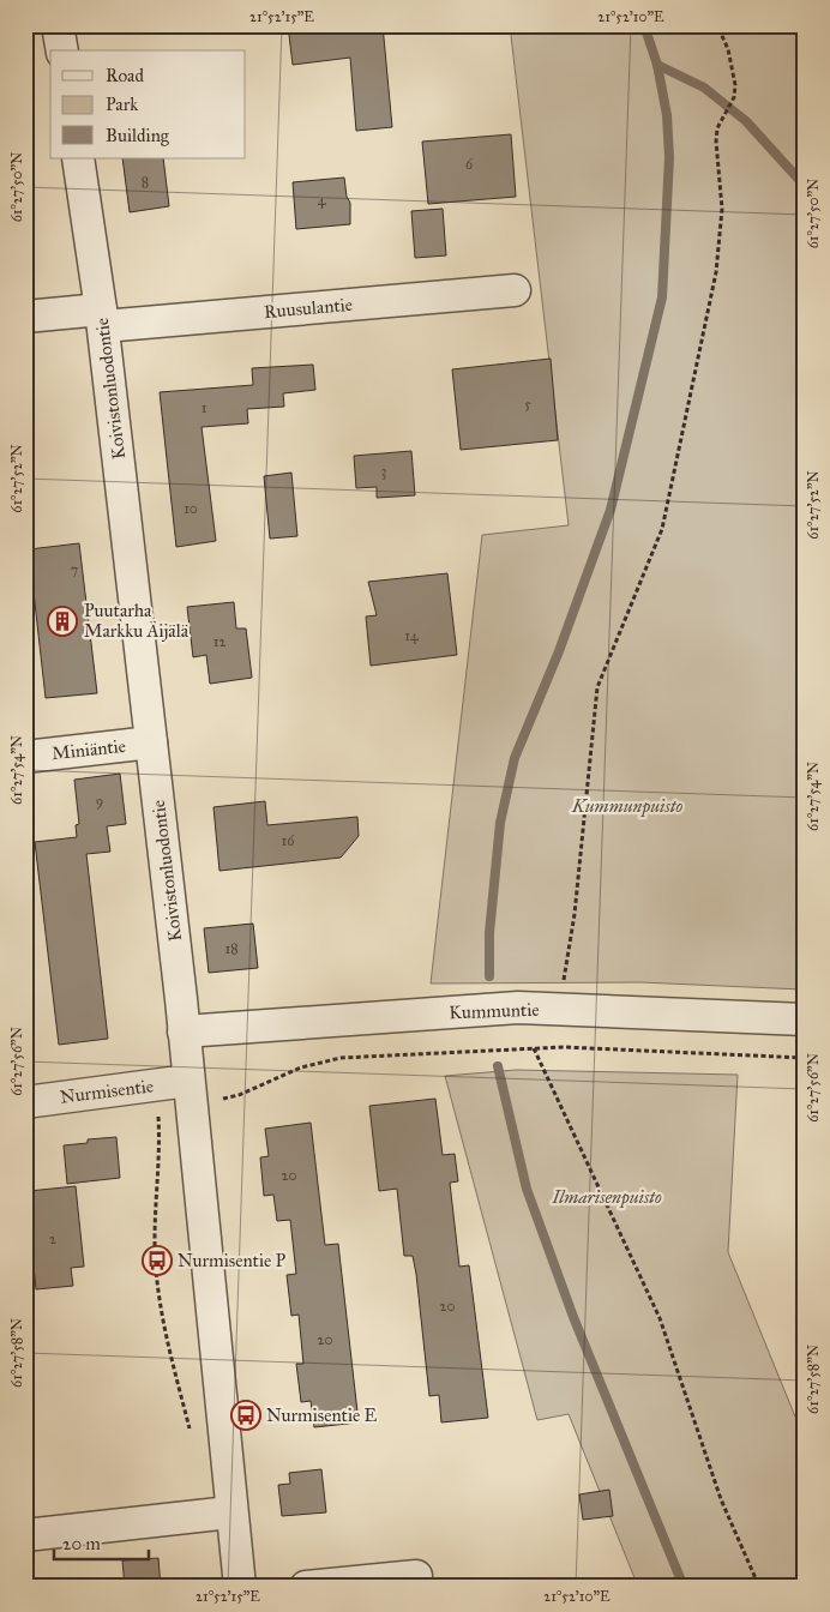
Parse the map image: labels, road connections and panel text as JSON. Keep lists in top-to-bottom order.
{
  "streets": {
    "street": [
      "Ruusulantie",
      "Koivistonluodontie",
      "Miniäntie",
      "Kummuntie",
      "Nurmisentie"
    ]
  },
  "crossings": [
    ["Ruusulantie", "Koivistonluodontie"],
    ["Koivistonluodontie", "Miniäntie"],
    ["Koivistonluodontie", "Kummuntie"],
    ["Koivistonluodontie", "Nurmisentie"]
  ],
  "parks": ["Kummunpuisto", "Ilmarisenpuisto"],
  "places": {
    "building": ["Puutarha Markku Äijälä"],
    "bus stop": ["Nurmisentie P", "Nurmisentie E"]
  },
  "house_numbers": [
    "6",
    "8",
    "4",
    "5",
    "1",
    "3",
    "10",
    "7",
    "14",
    "12",
    "9",
    "16",
    "18",
    "20",
    "2",
    "20",
    "20"
  ],
  "legend": ["Road", "Park", "Building"],
  "scale_bar": "20 m",
  "coordinates": [
    "21°52'15\"E",
    "21°52'10\"E",
    "61°27'50\"N",
    "61°27'52\"N",
    "61°27'54\"N",
    "61°27'56\"N",
    "61°27'58\"N"
  ]
}
